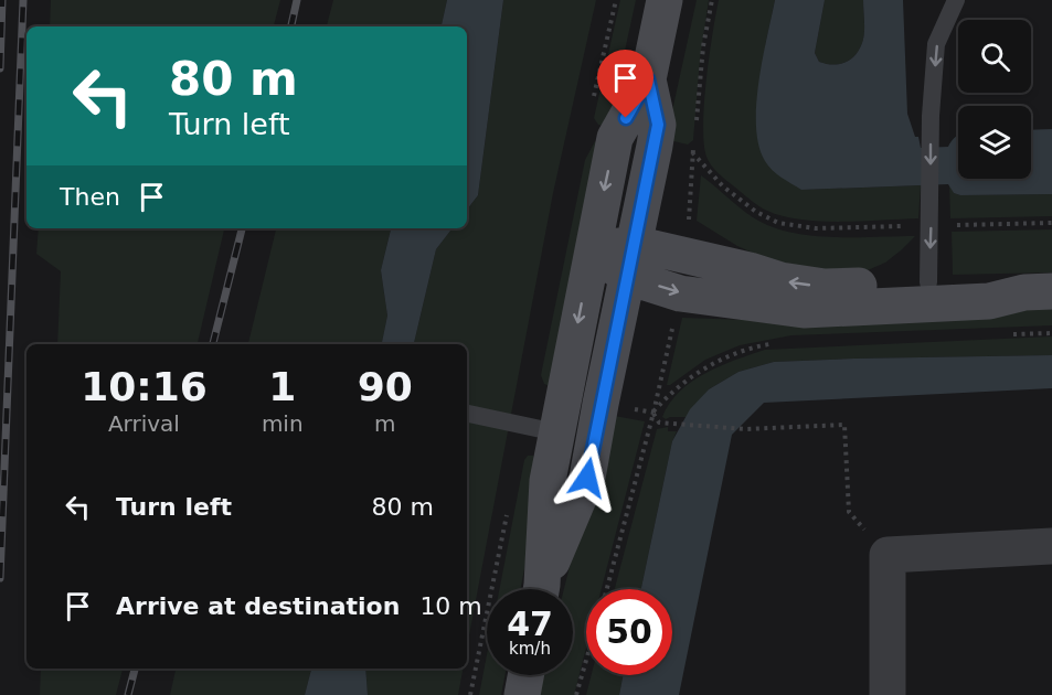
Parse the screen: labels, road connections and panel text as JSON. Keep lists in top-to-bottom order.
{
  "page": {
    "turn": ["80 m", "Turn left"],
    "then": "Then",
    "eta": [
      "10:16",
      "Arrival",
      "1",
      "min",
      "90",
      "m"
    ],
    "list": [
      {
        "name": "Turn left",
        "value": "80 m"
      },
      {
        "name": "Arrive at destination",
        "value": "10 m"
      }
    ],
    "speed": "47 km/h",
    "limit": "50"
  }
}
